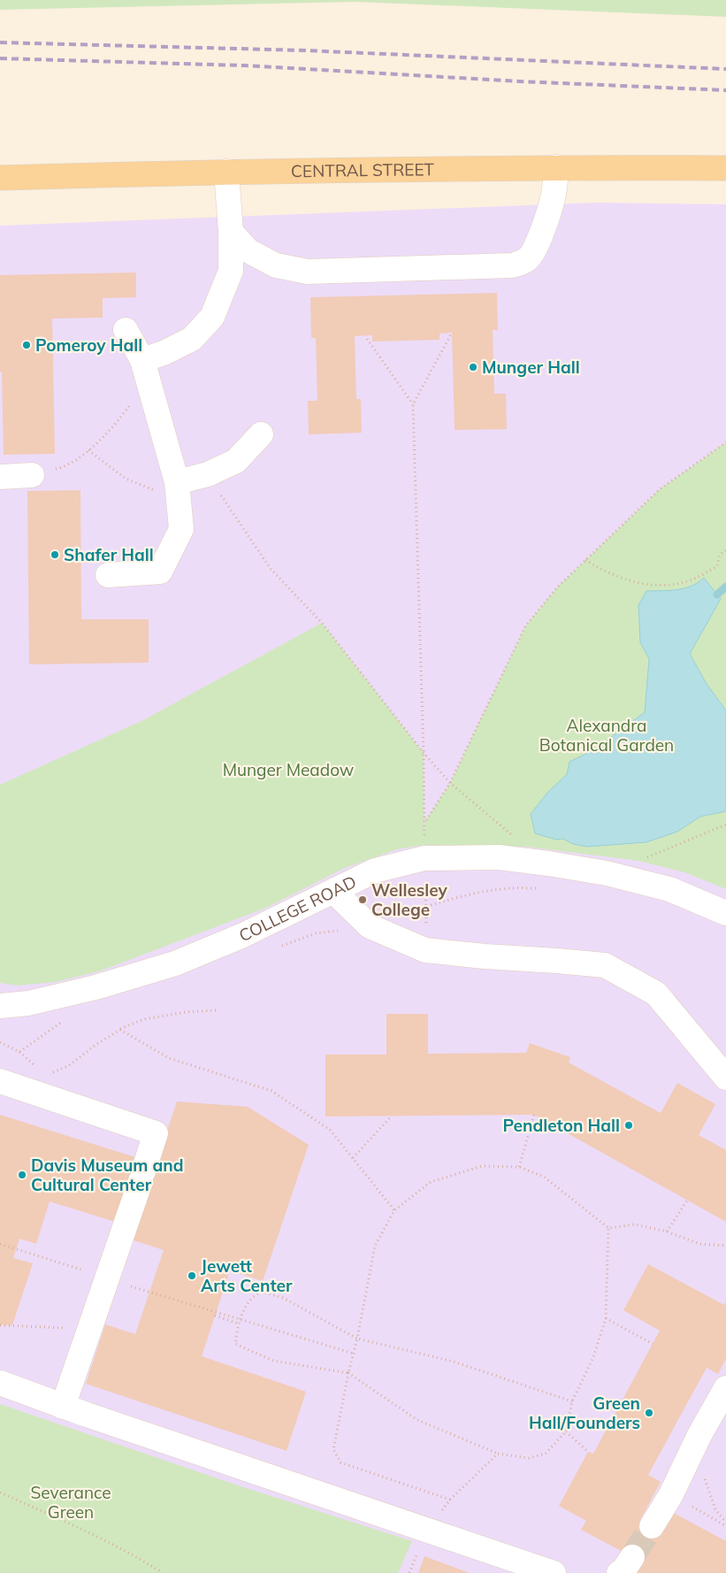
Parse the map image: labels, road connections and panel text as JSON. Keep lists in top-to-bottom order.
{
  "streets": {
    "main road": ["CENTRAL STREET"],
    "lane": ["COLLEGE ROAD"]
  },
  "parks": ["Alexandra Botanical Garden", "Munger Meadow", "Severance Green"],
  "places": [
    "Pomeroy Hall",
    "Munger Hall",
    "Shafer Hall",
    "Wellesley College",
    "Pendleton Hall",
    "Davis Museum and Cultural Center",
    "Jewett Arts Center",
    "Green Hall/Founders"
  ]
}
